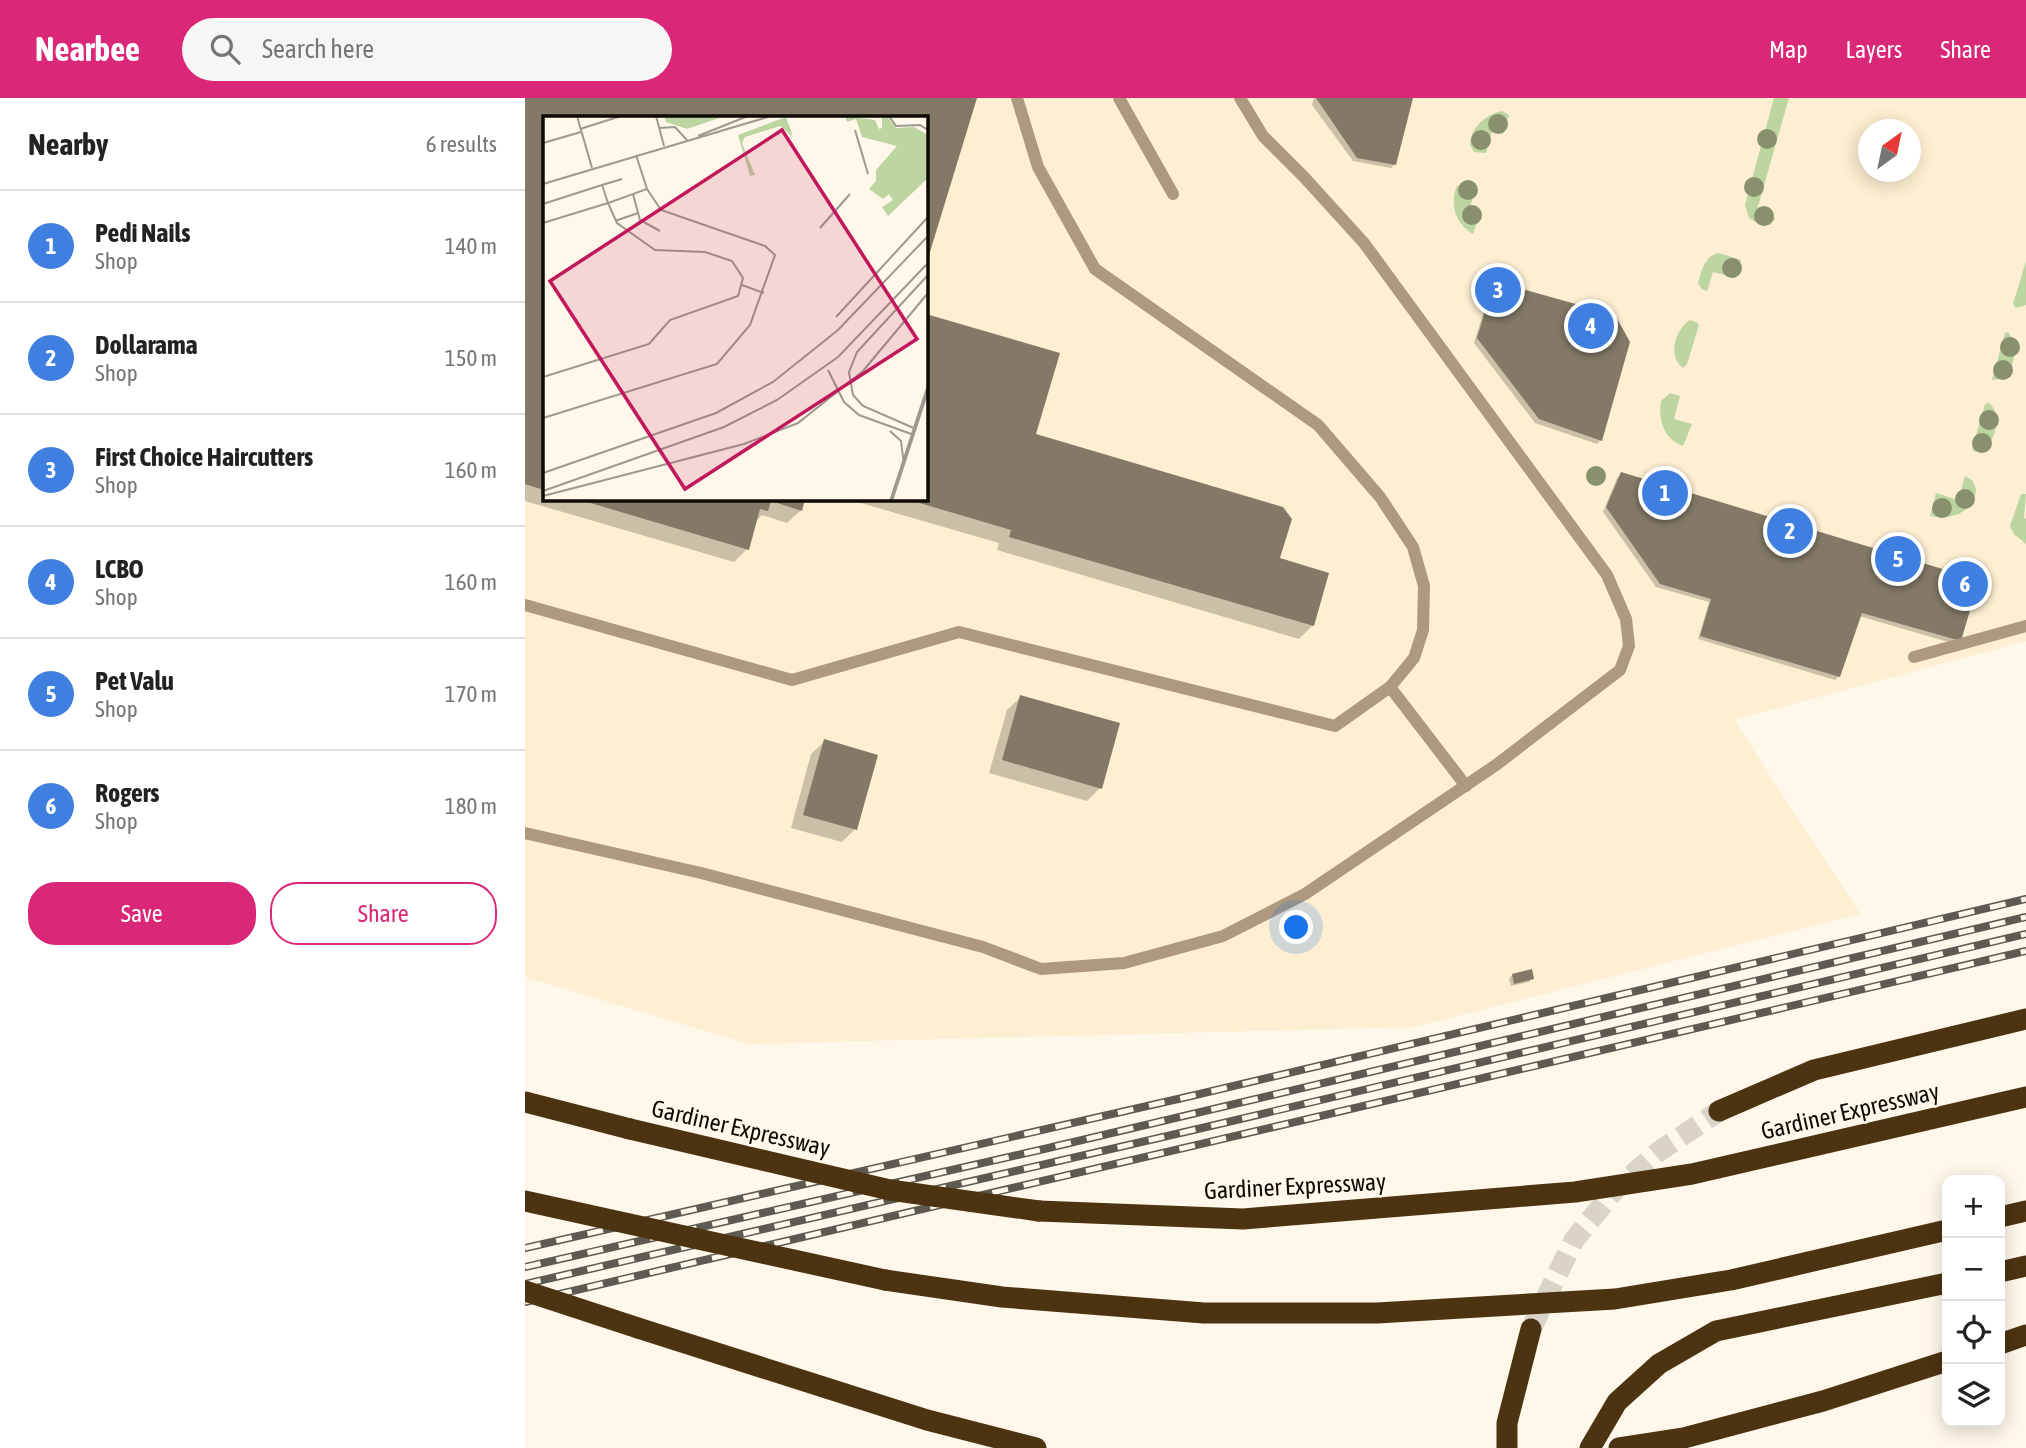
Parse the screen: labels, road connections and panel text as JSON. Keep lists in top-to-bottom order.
{
  "streets": {
    "highway": ["Gardiner Expressway"]
  },
  "north": "top right",
  "page": {
    "header": "Nearbee",
    "search": "Search here",
    "nav": ["Map", "Layers", "Share"],
    "heading": ["Nearby", "6 results"],
    "list": [
      {
        "mark": "1",
        "name": "Pedi Nails",
        "note": "Shop",
        "value": "140 m"
      },
      {
        "mark": "2",
        "name": "Dollarama",
        "note": "Shop",
        "value": "150 m"
      },
      {
        "mark": "3",
        "name": "First Choice Haircutters",
        "note": "Shop",
        "value": "160 m"
      },
      {
        "mark": "4",
        "name": "LCBO",
        "note": "Shop",
        "value": "160 m"
      },
      {
        "mark": "5",
        "name": "Pet Valu",
        "note": "Shop",
        "value": "170 m"
      },
      {
        "mark": "6",
        "name": "Rogers",
        "note": "Shop",
        "value": "180 m"
      }
    ],
    "pins": [
      "3",
      "4",
      "1",
      "2",
      "5",
      "6"
    ],
    "buttons": ["Save", "Share"],
    "map_buttons": ["+", "−"]
  }
}
